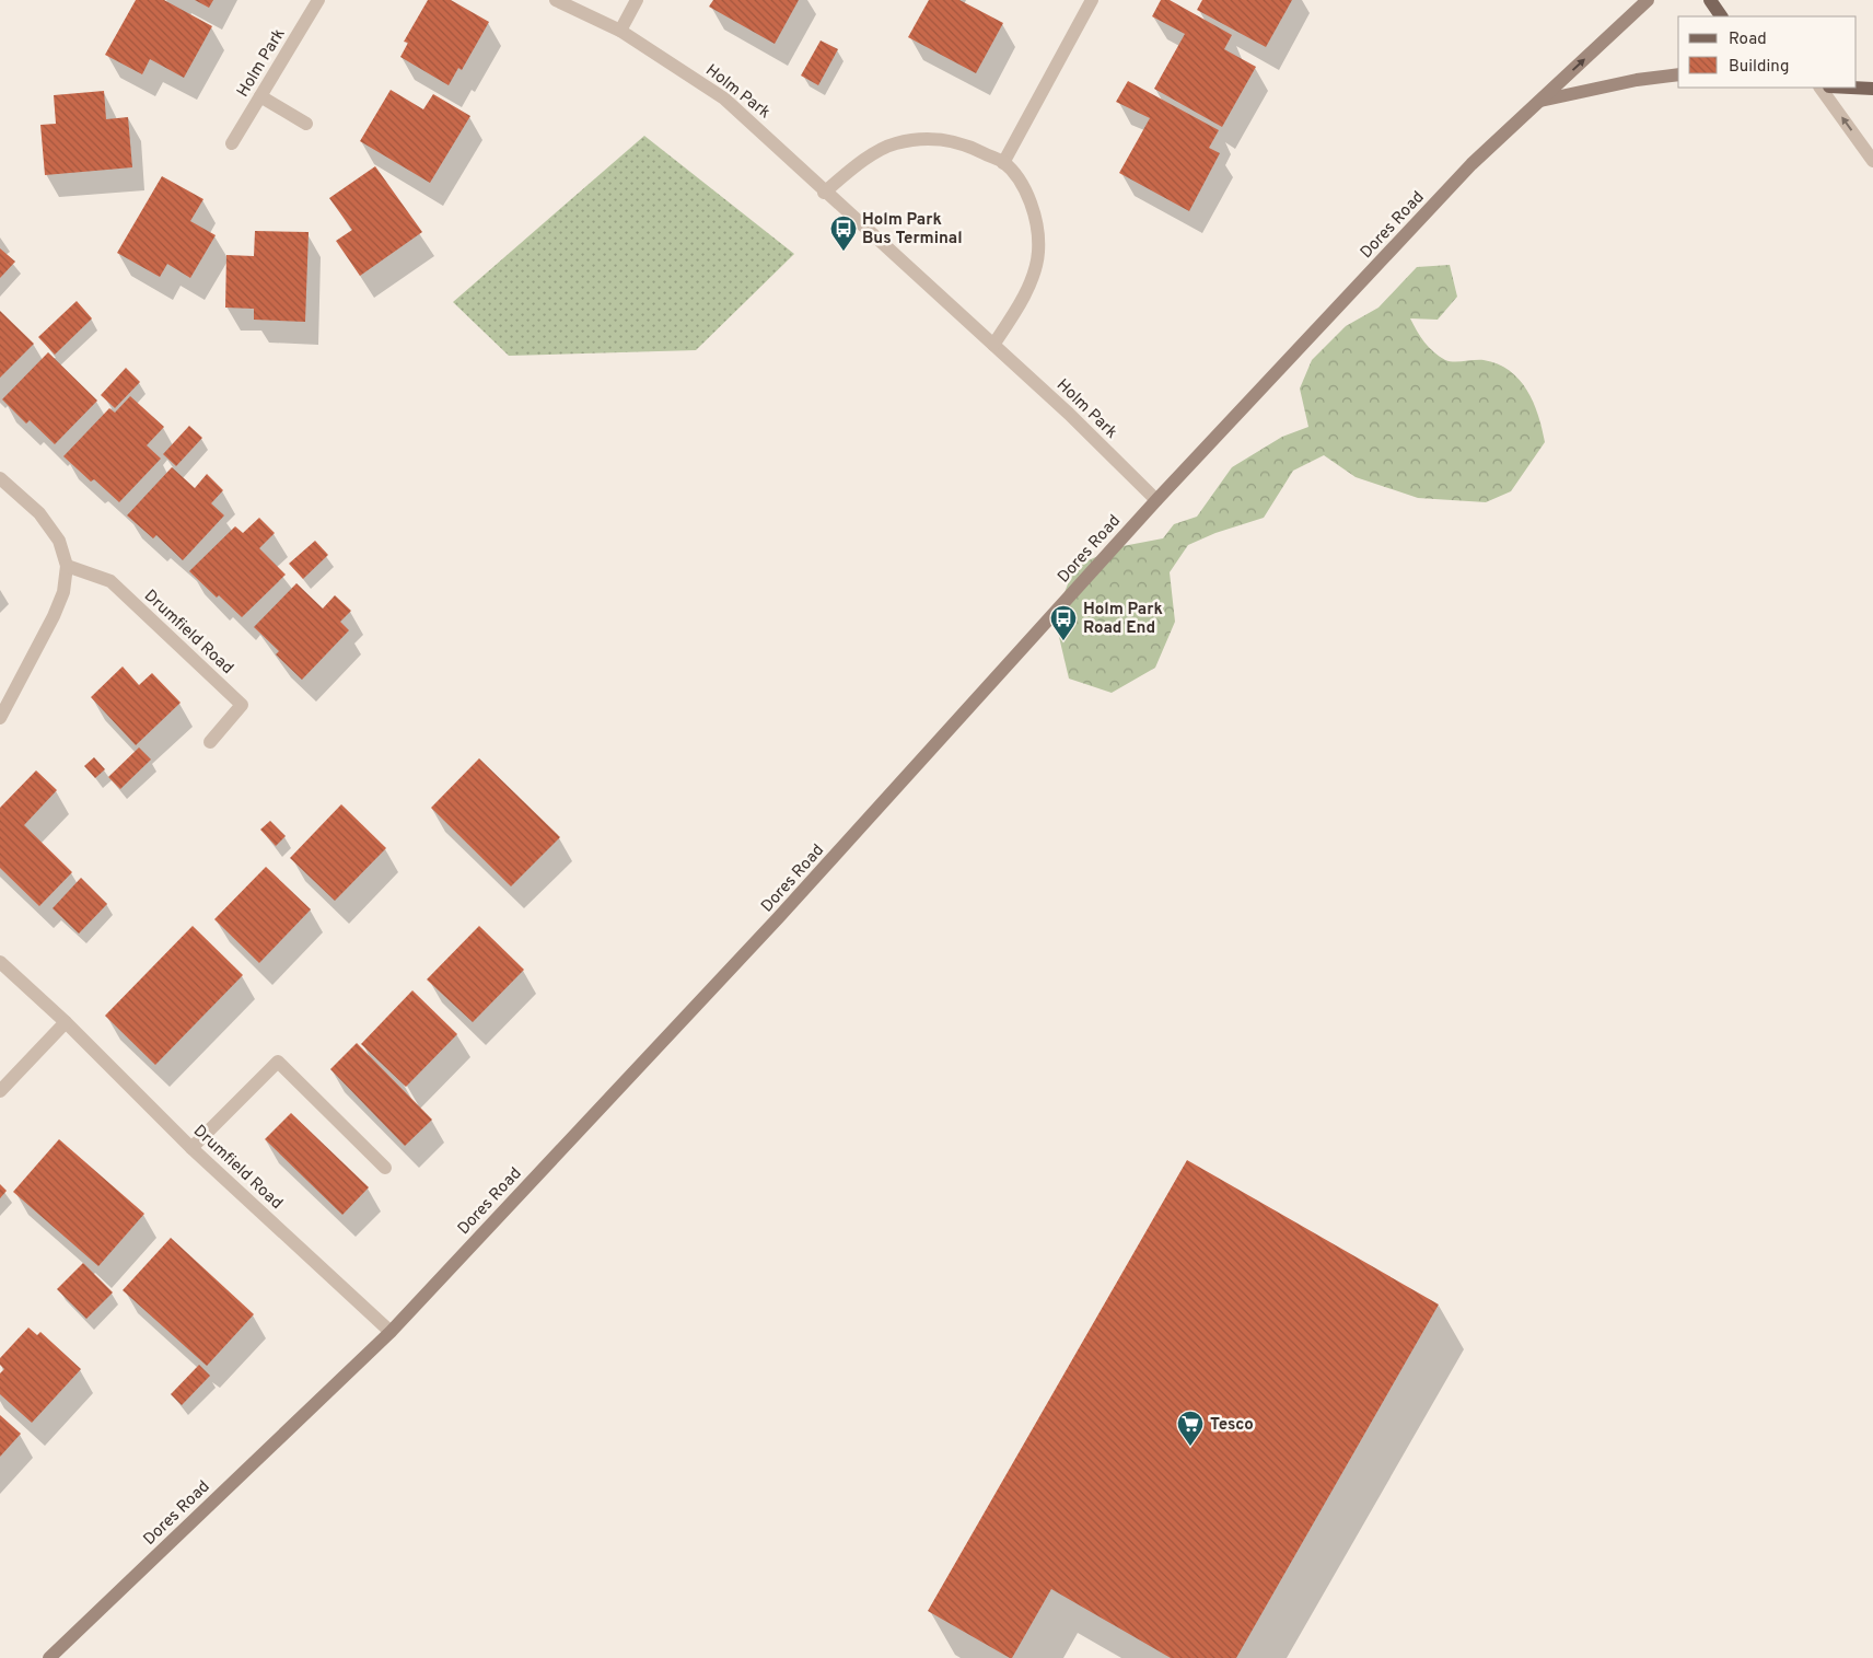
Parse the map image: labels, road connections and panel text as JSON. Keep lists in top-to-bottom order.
{
  "streets": {
    "main road": ["Dores Road"],
    "street": ["Holm Park", "Drumfield Road"]
  },
  "crossings": [
    ["Holm Park", "Dores Road"],
    ["Dores Road", "Drumfield Road"]
  ],
  "places": {
    "bus stop": ["Holm Park Bus Terminal", "Holm Park Road End"],
    "supermarket": ["Tesco"]
  },
  "legend": ["Road", "Building"]
}
